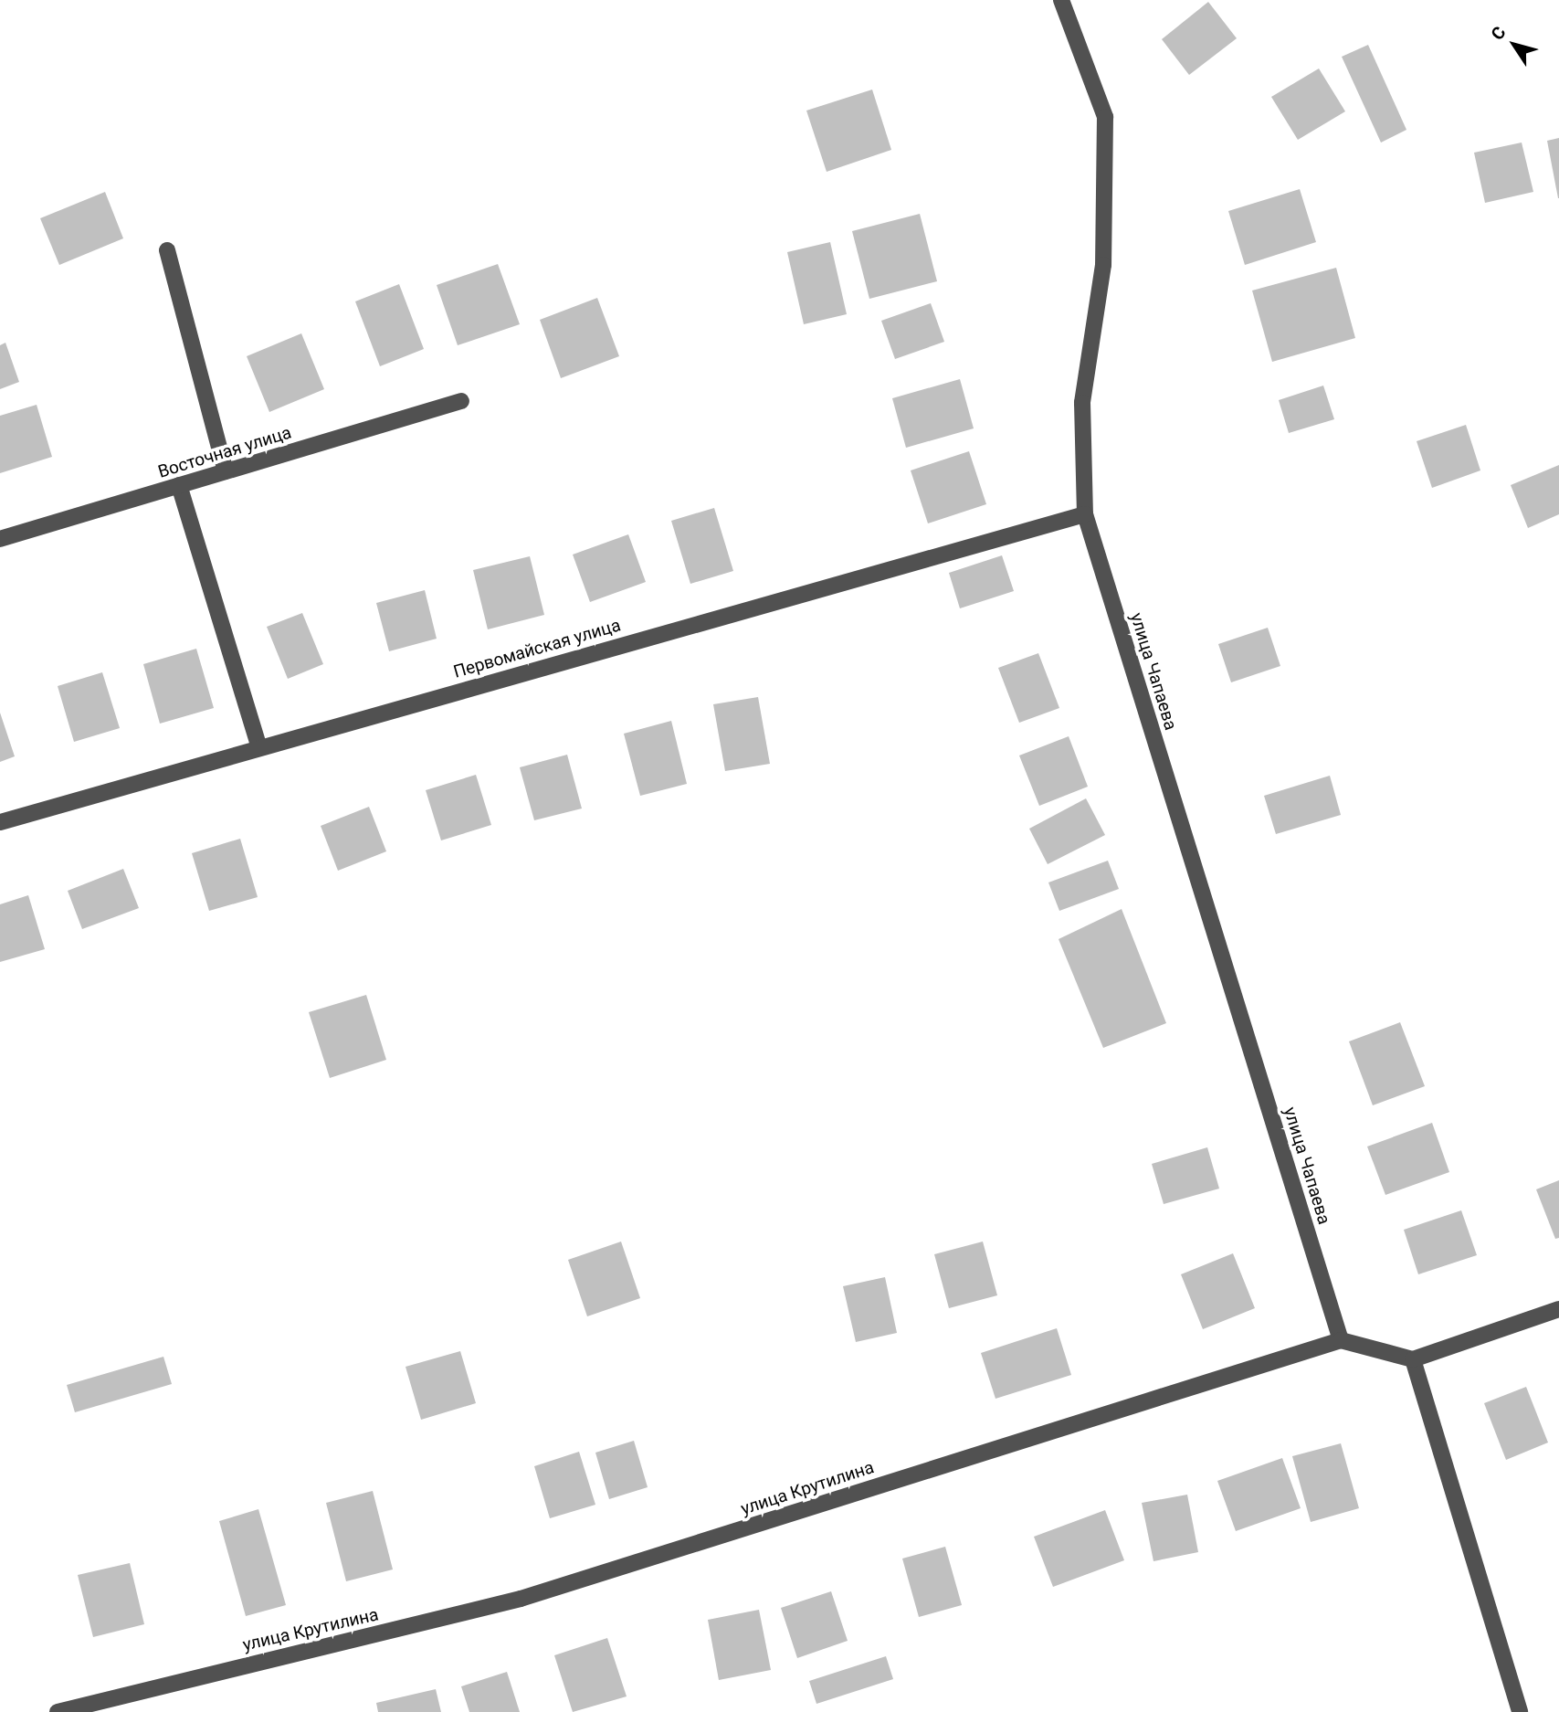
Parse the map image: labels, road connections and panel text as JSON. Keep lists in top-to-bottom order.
{
  "streets": {
    "street": [
      "Восточная улица",
      "Первомайская улица",
      "улица Чапаева",
      "улица Крутилина"
    ]
  },
  "crossings": [
    ["Первомайская улица", "улица Чапаева"],
    ["улица Чапаева", "улица Крутилина"]
  ],
  "north": "top left"
}
